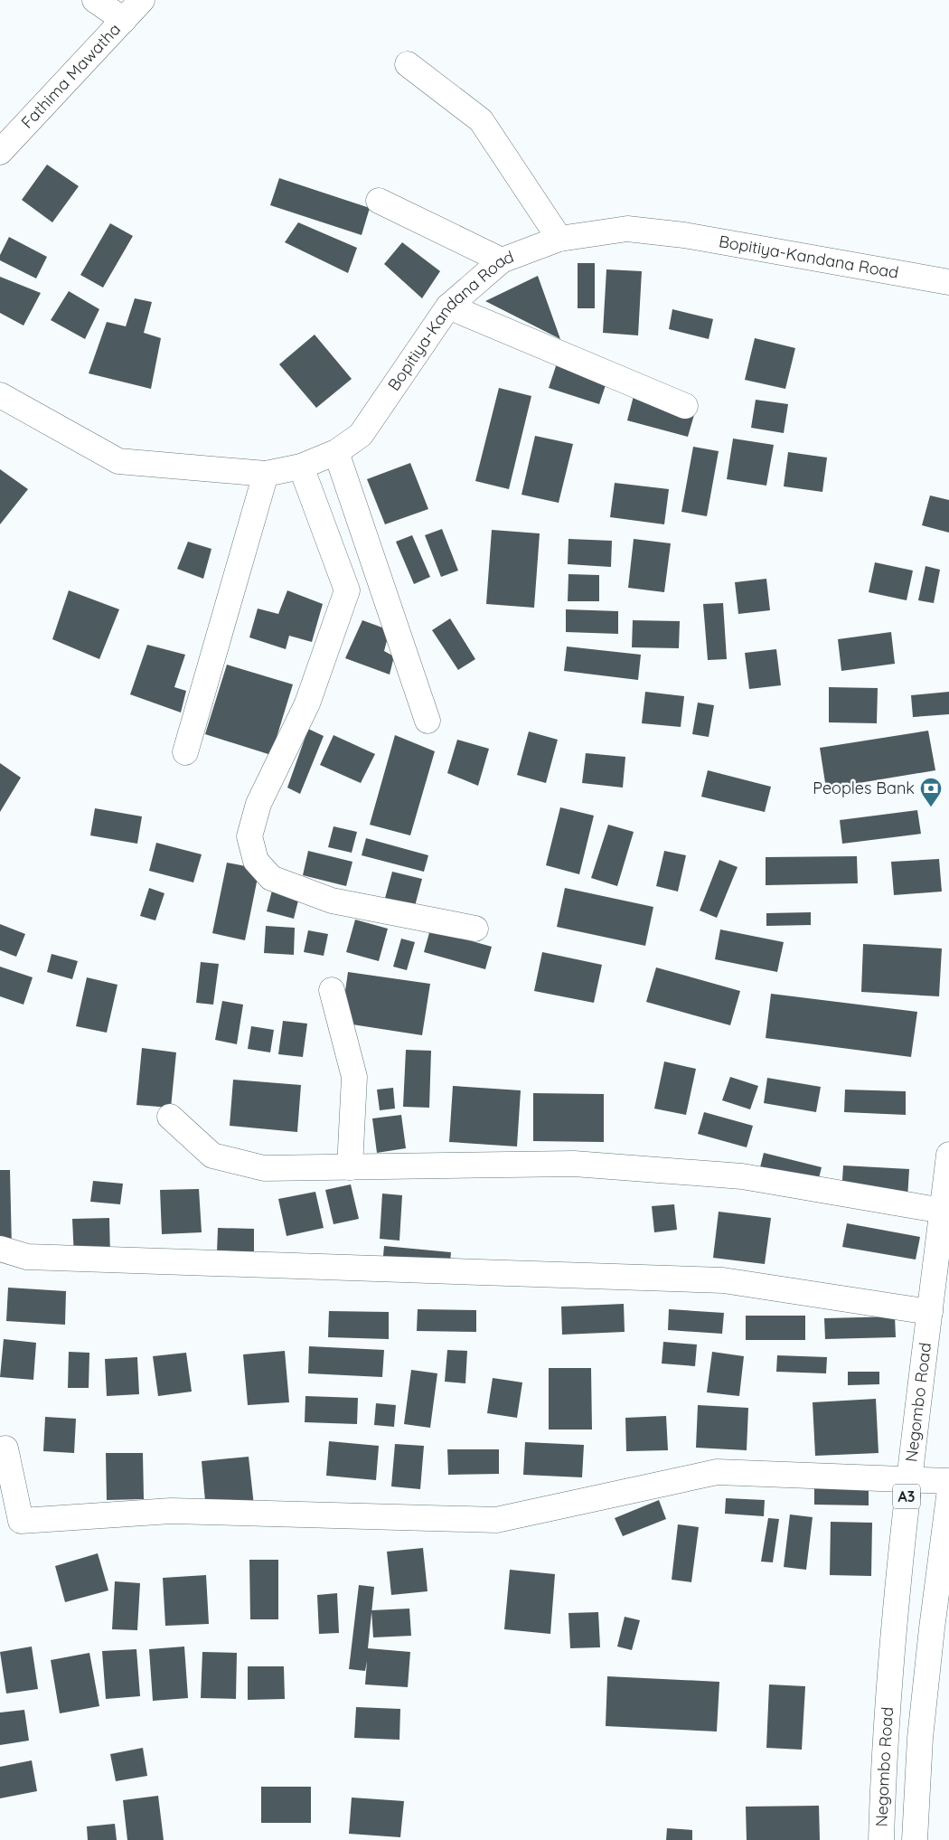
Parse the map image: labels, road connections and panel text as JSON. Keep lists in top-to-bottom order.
{
  "streets": {
    "main road": [
      "Fathima Mawatha",
      "Bopitiya-Kandana Road",
      "Negombo Road",
      "A3"
    ]
  },
  "places": {
    "bank": ["Peoples Bank"]
  }
}
